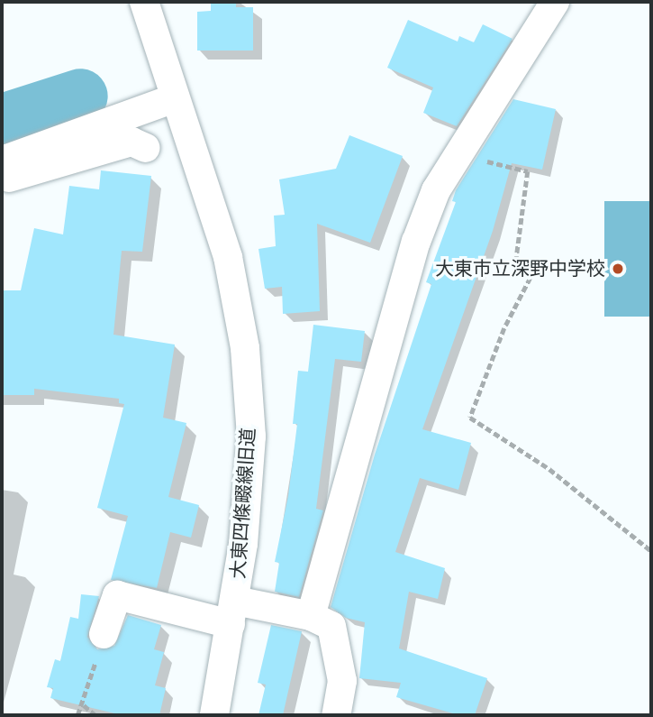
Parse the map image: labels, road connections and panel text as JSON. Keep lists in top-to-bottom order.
{
  "streets": {
    "street": ["大東四條畷線旧道"]
  },
  "places": ["大東市立深野中学校"]
}
